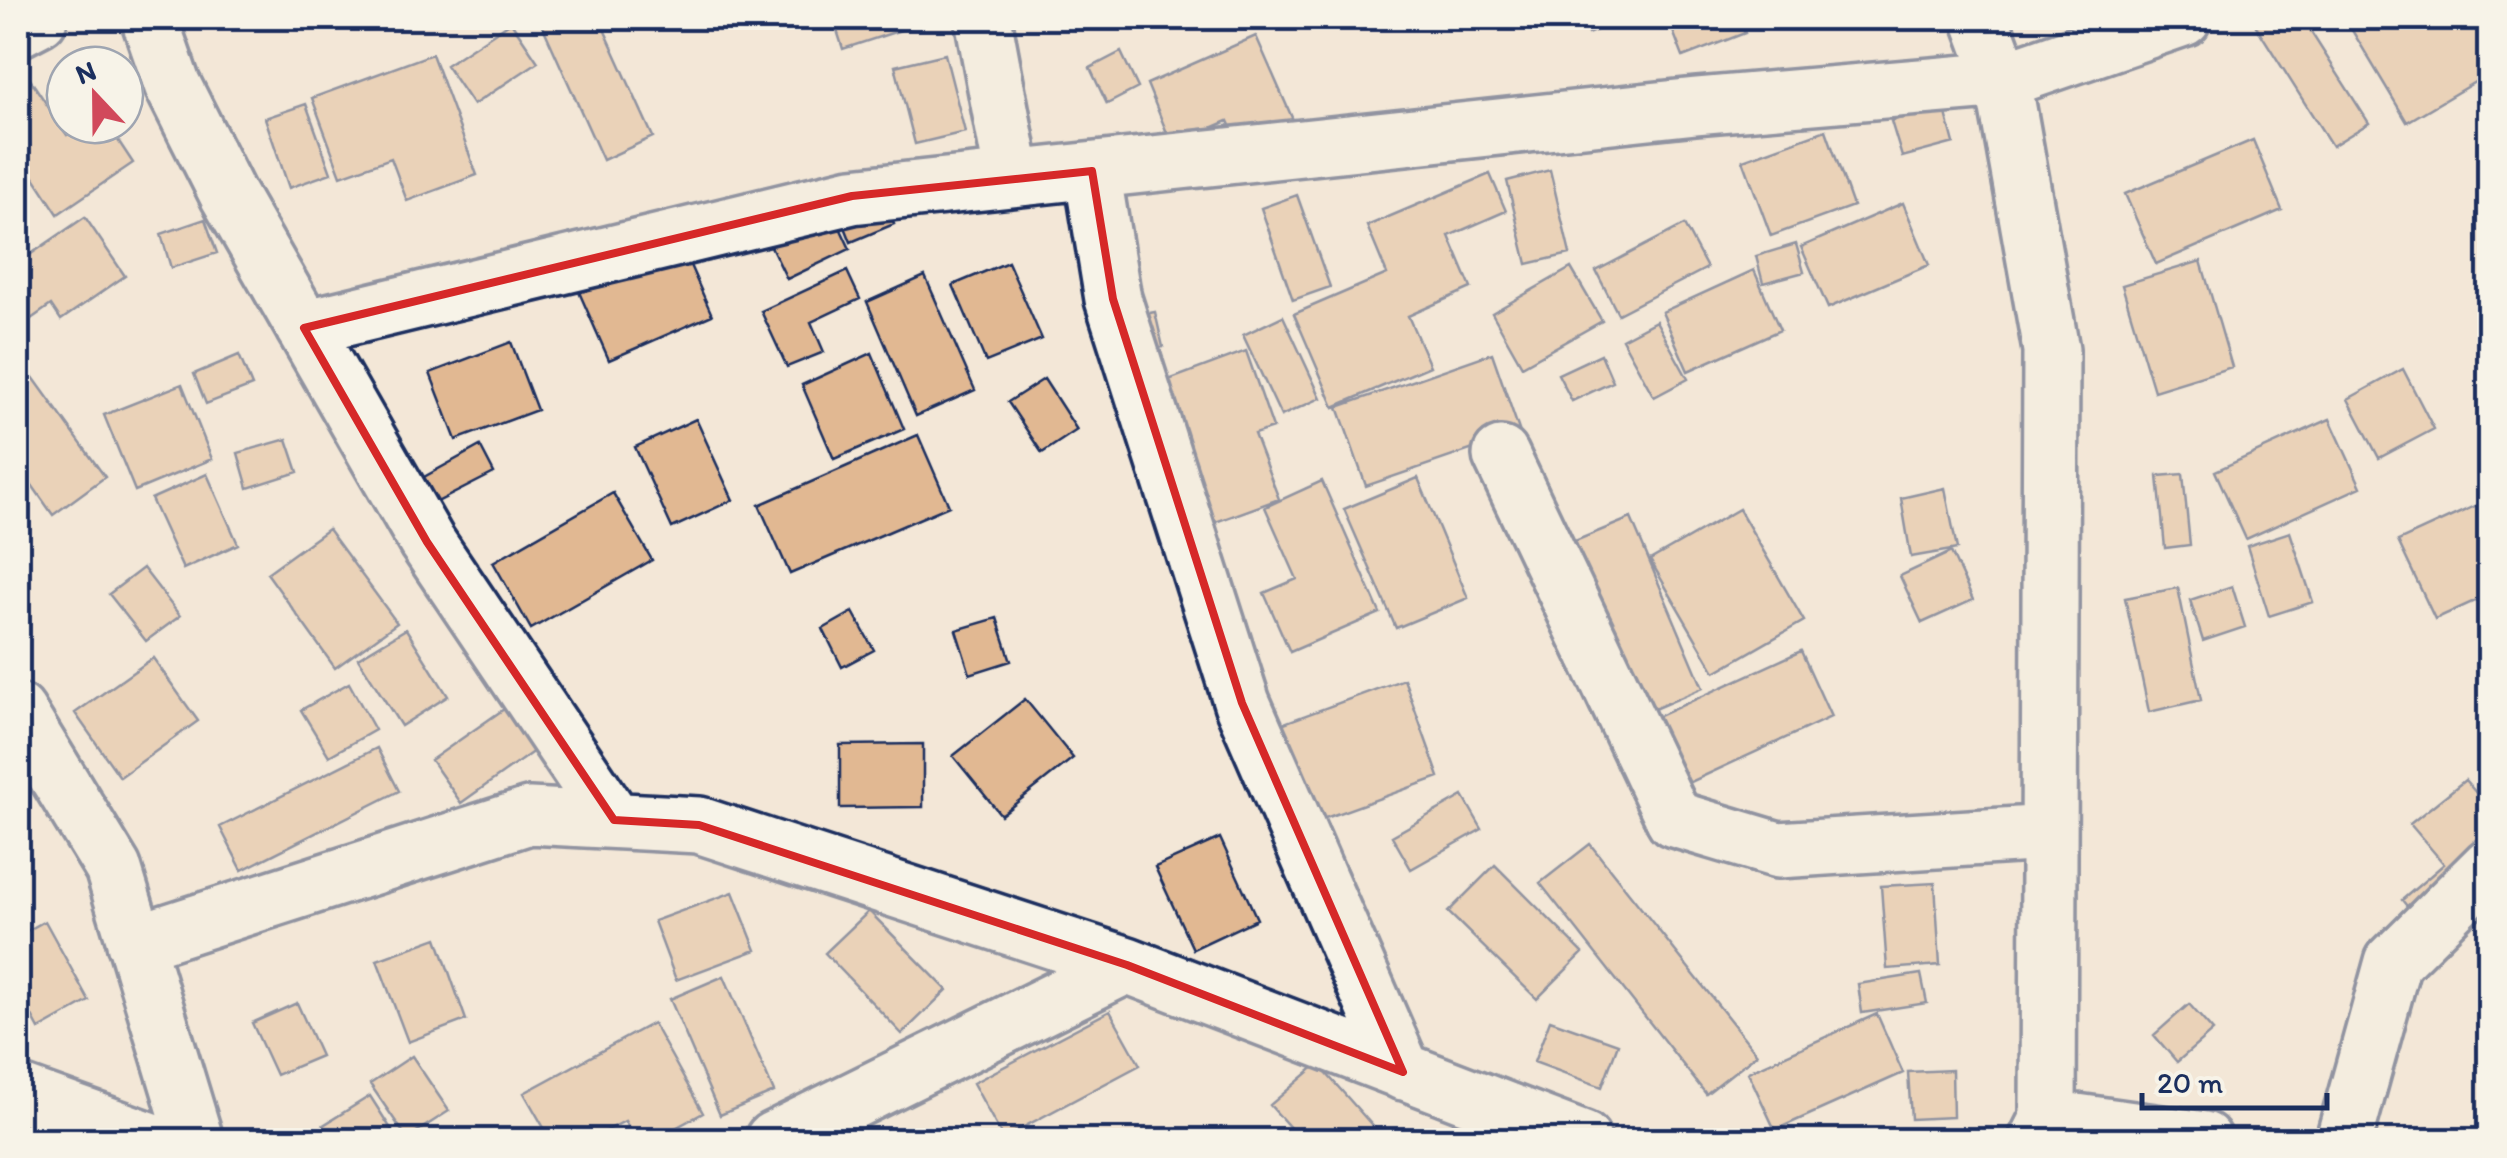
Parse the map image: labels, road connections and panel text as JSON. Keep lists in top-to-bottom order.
{
  "scale_bar": "20 m",
  "north": "top"
}
